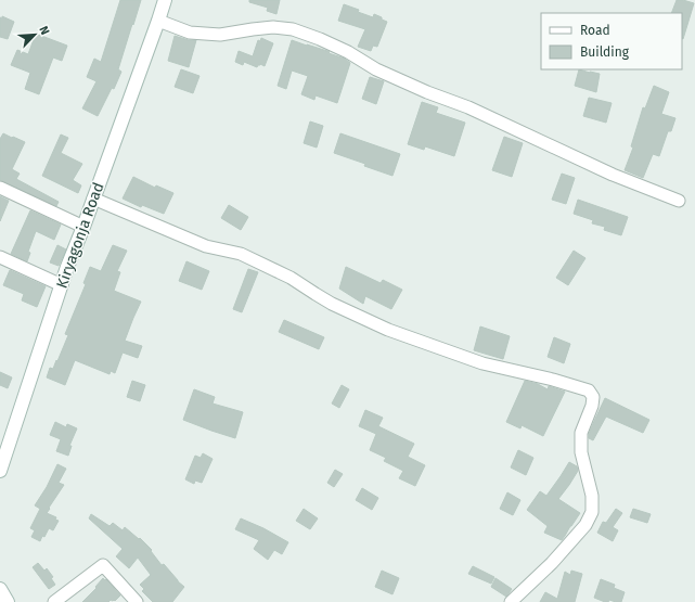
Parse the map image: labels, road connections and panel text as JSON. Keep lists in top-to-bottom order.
{
  "streets": {
    "street": ["Kiryagonja Road"]
  },
  "legend": ["Road", "Building"],
  "north": "top right"
}
